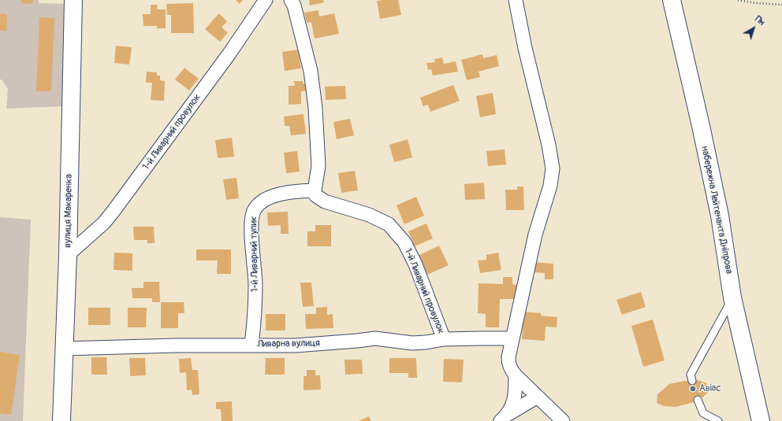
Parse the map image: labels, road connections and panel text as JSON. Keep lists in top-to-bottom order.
{
  "streets": {
    "main road": ["набережна Лейтенанта Дніпрова", "вулиця Макаренка"],
    "street": ["1-й Ливарний провулок", "1-й Ливарний тупик", "Ливарна вулиця"]
  },
  "crossings": [
    ["1-й Ливарний провулок", "вулиця Макаренка"],
    ["1-й Ливарний провулок", "1-й Ливарний тупик"],
    ["1-й Ливарний провулок", "Ливарна вулиця"],
    ["вулиця Макаренка", "Ливарна вулиця"],
    ["1-й Ливарний тупик", "Ливарна вулиця"]
  ],
  "places": ["Авіас"],
  "north": "top right"
}
